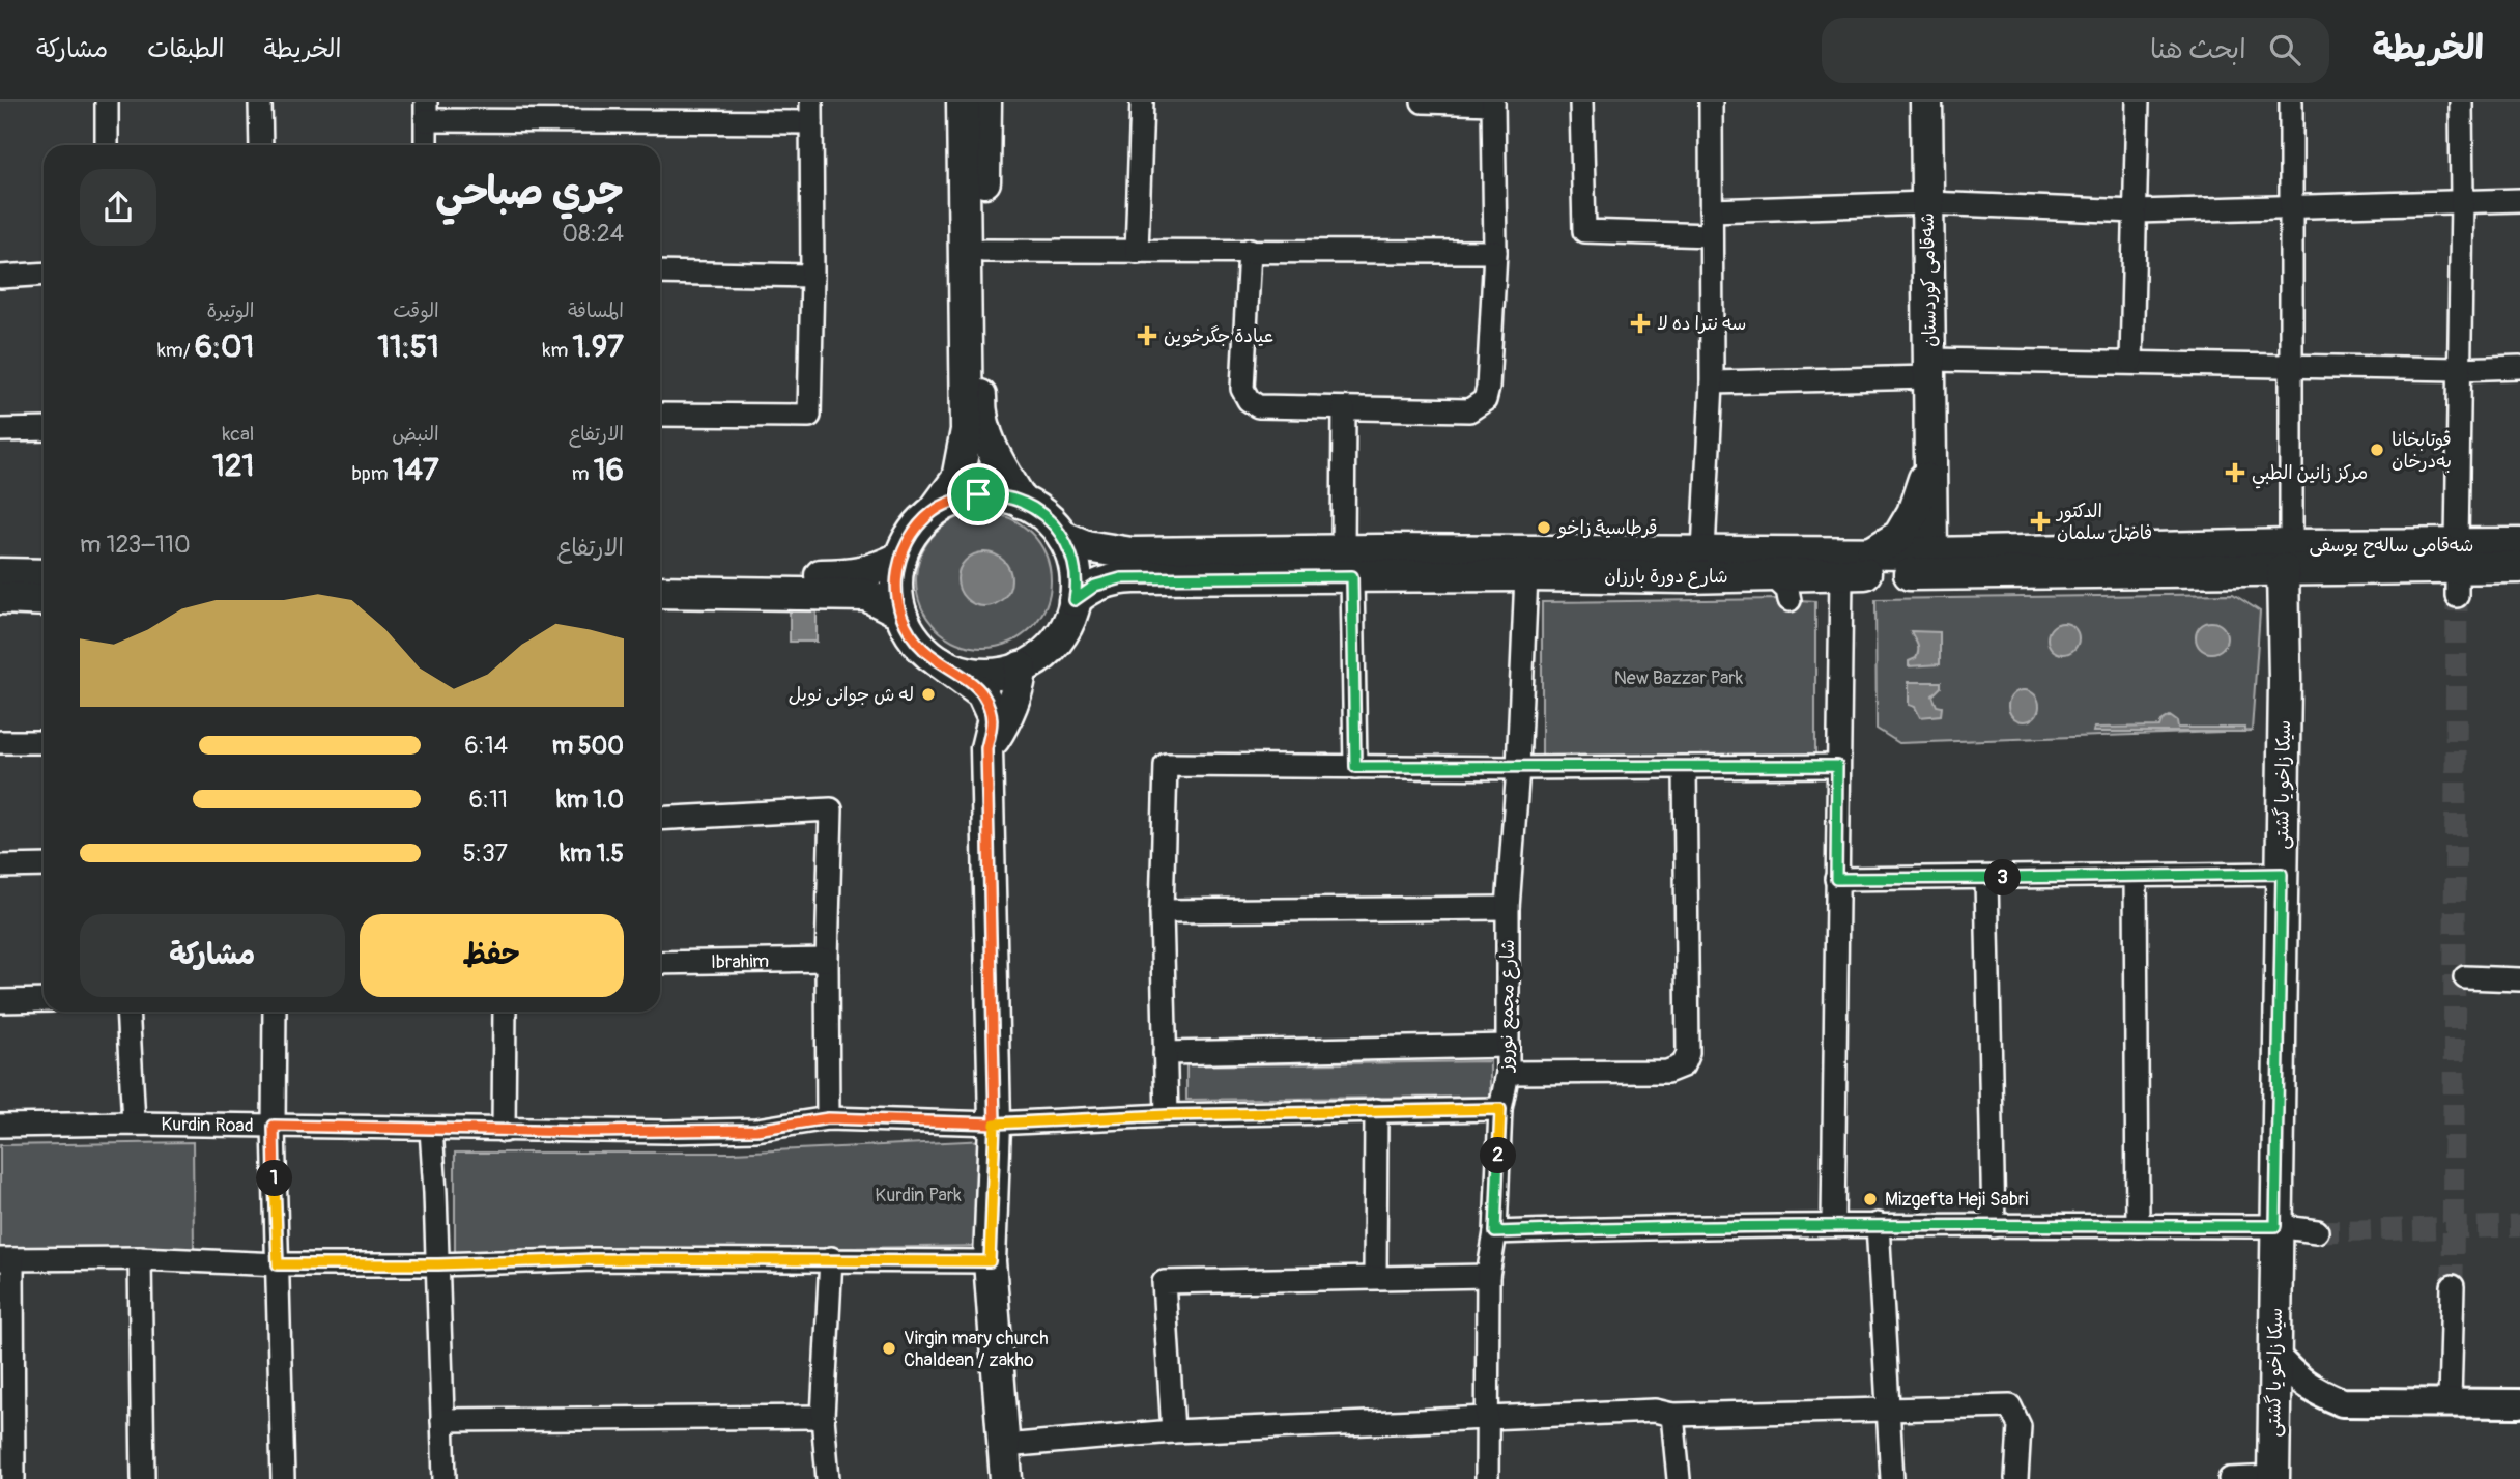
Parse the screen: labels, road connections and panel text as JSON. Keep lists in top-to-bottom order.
{
  "streets": {
    "main road": [
      "شەقامی کوردستان",
      "شەقامی سالەح یوسفی",
      "شارع دورة بارزان",
      "سیکا زاخو یا گشتى"
    ],
    "street": ["Ibrahim", "شارع مجمع نوروز", "Kurdin Road"]
  },
  "crossings": [
    ["شەقامی کوردستان", "شارع دورة بارزان"],
    ["شەقامی سالەح یوسفی", "شارع دورة بارزان"],
    ["شەقامی سالەح یوسفی", "سیکا زاخو یا گشتى"],
    ["شارع دورة بارزان", "سیکا زاخو یا گشتى"],
    ["شارع دورة بارزان", "شارع مجمع نوروز"],
    ["شارع مجمع نوروز", "Kurdin Road"]
  ],
  "parks": ["New Bazzar Park", "Kurdin Park"],
  "places": {
    "health": [
      "سه نترا ده لا",
      "عيادة جگرخوين",
      "مركز زانين الطبي",
      "الدكتور فاضل سلمان"
    ],
    "other": [
      "قوتابخانا به‌درخان",
      "قرطاسية زاخو",
      "له ش جوانى نوبل",
      "Mizgefta Heji Sabri",
      "Virgin mary church Chaldean / zakho"
    ]
  },
  "page": {
    "header": "الخريطة",
    "search": "ابحث هنا",
    "nav": ["الخريطة", "الطبقات", "مشاركة"],
    "heading": ["جري صباحي", "08:24"],
    "stats": [
      ["المسافة", "1.97 km"],
      ["الوقت", "11:51"],
      ["الوتيرة", "6:01 /km"],
      ["الارتفاع", "16 m"],
      ["النبض", "147 bpm"],
      ["kcal", "121"]
    ],
    "chart": ["الارتفاع", "110–123 m"],
    "list": [
      {
        "name": "500 m",
        "note": "6:14"
      },
      {
        "name": "1.0 km",
        "note": "6:11"
      },
      {
        "name": "1.5 km",
        "note": "5:37"
      }
    ],
    "pins": ["3", "2", "1"],
    "buttons": ["حفظ", "مشاركة"]
  }
}
